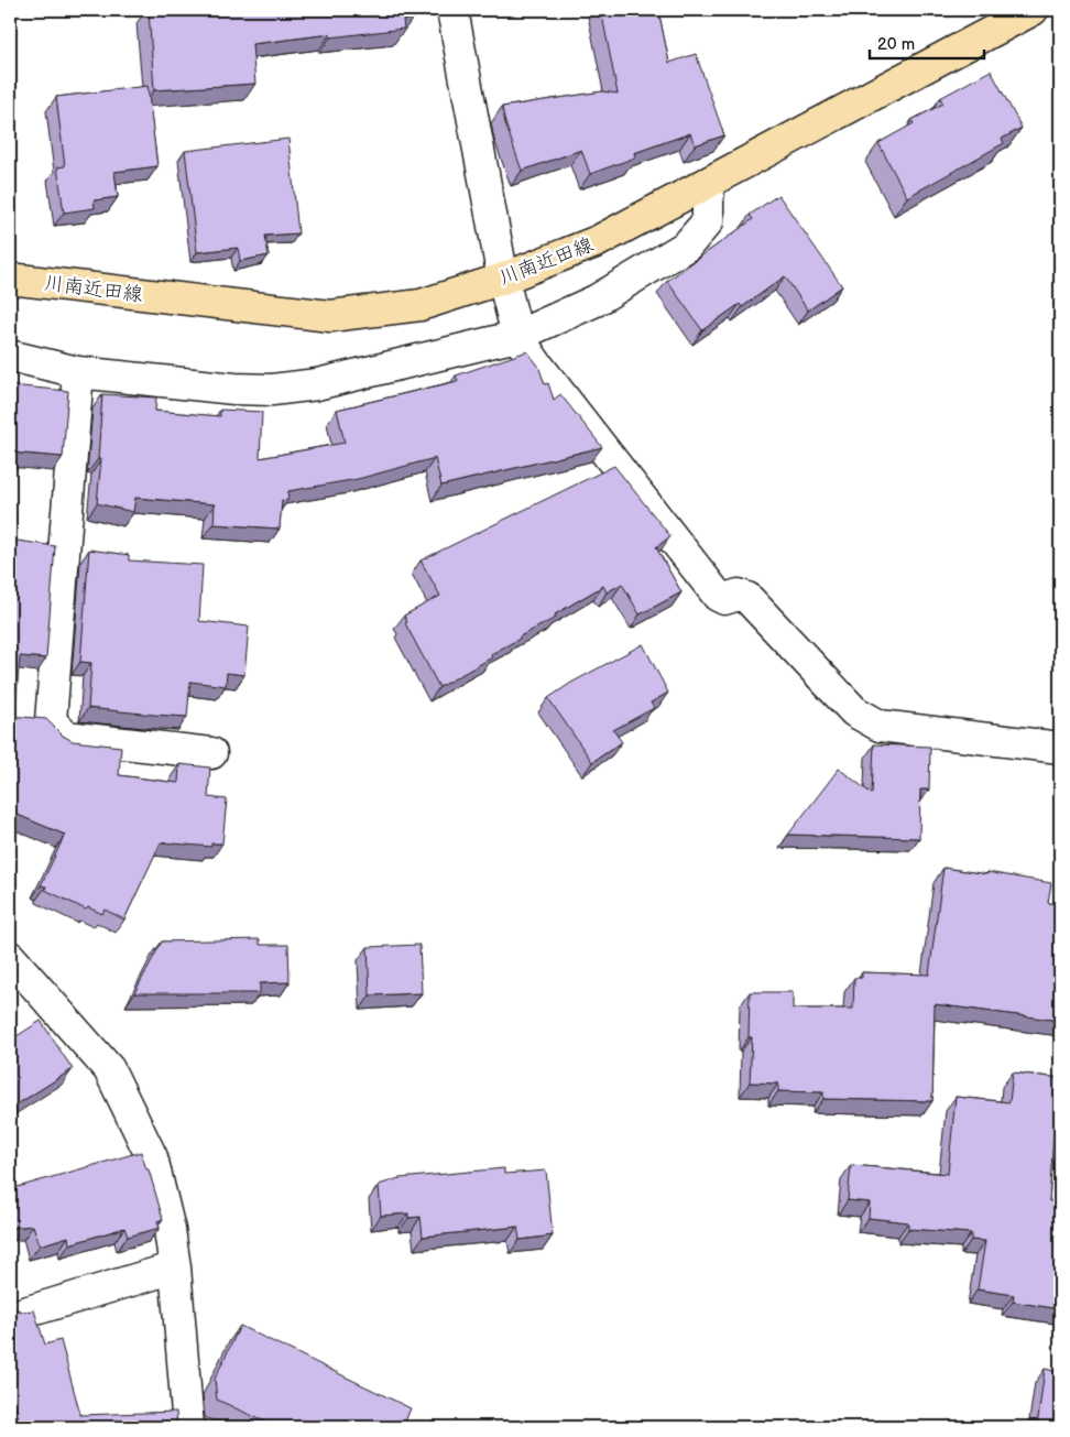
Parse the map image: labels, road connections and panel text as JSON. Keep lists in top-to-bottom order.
{
  "streets": {
    "main road": ["川南近田線"]
  },
  "scale_bar": "20 m"
}
